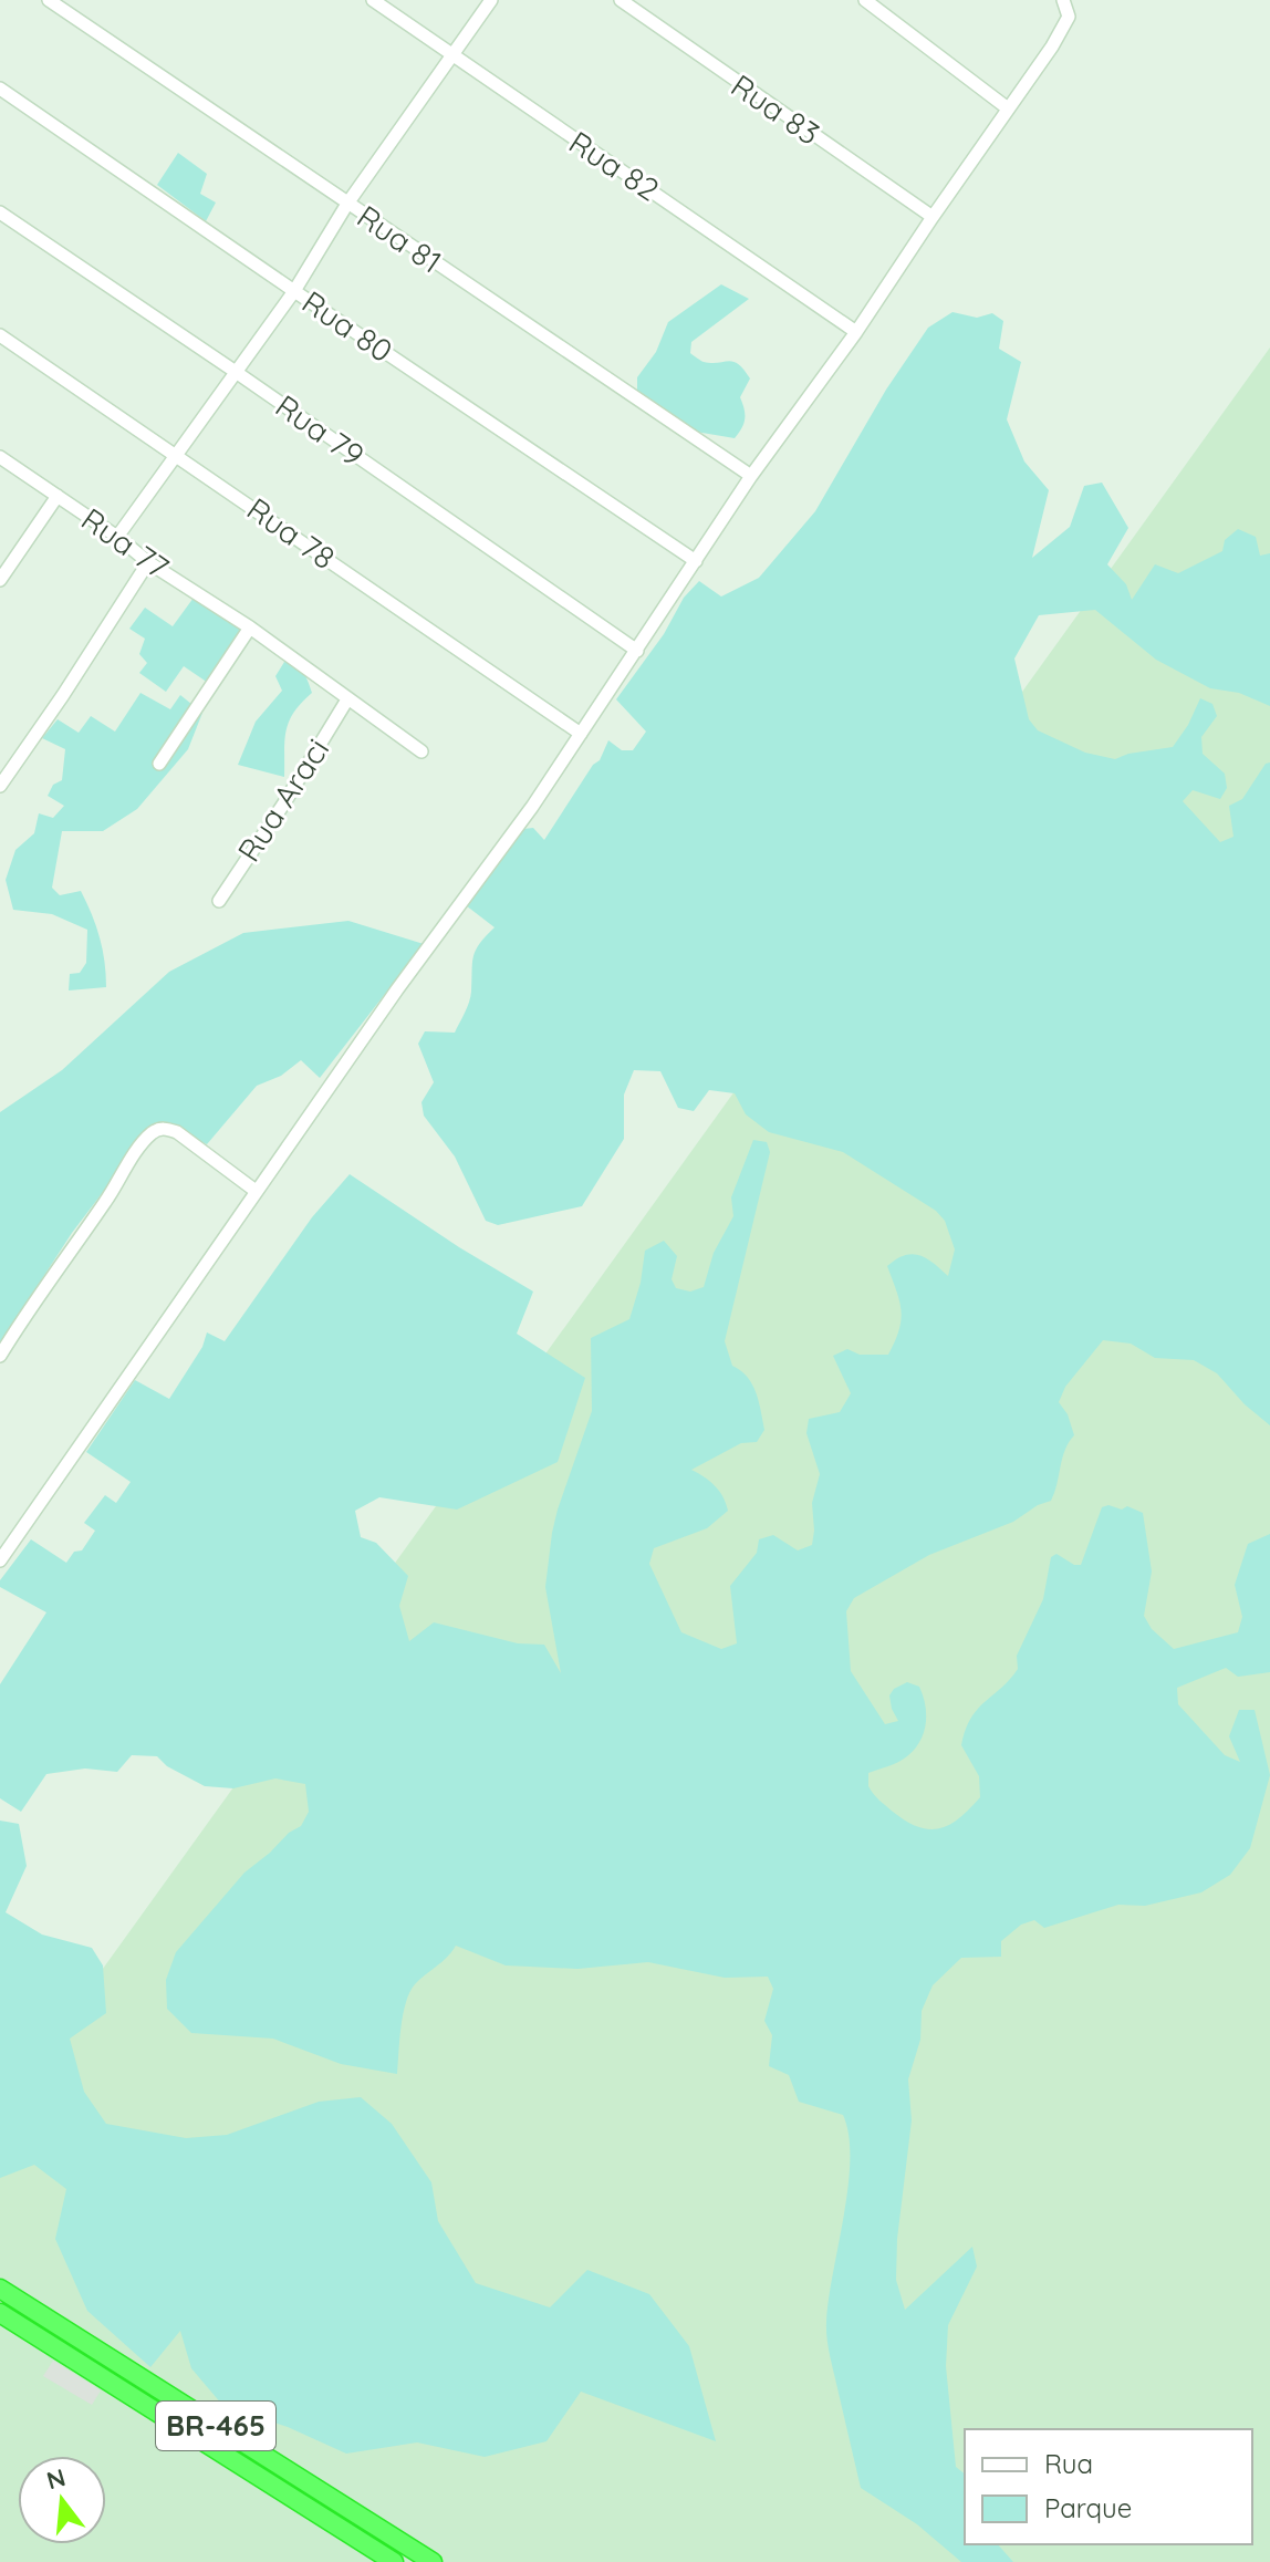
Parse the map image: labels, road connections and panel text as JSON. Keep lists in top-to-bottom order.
{
  "streets": {
    "highway": ["BR-465"],
    "street": [
      "Rua 83",
      "Rua 82",
      "Rua 81",
      "Rua 80",
      "Rua 79",
      "Rua 78",
      "Rua 77",
      "Rua Araci"
    ]
  },
  "crossings": [
    ["Rua 77", "Rua Araci"]
  ],
  "legend": ["Rua", "Parque"],
  "north": "top"
}
